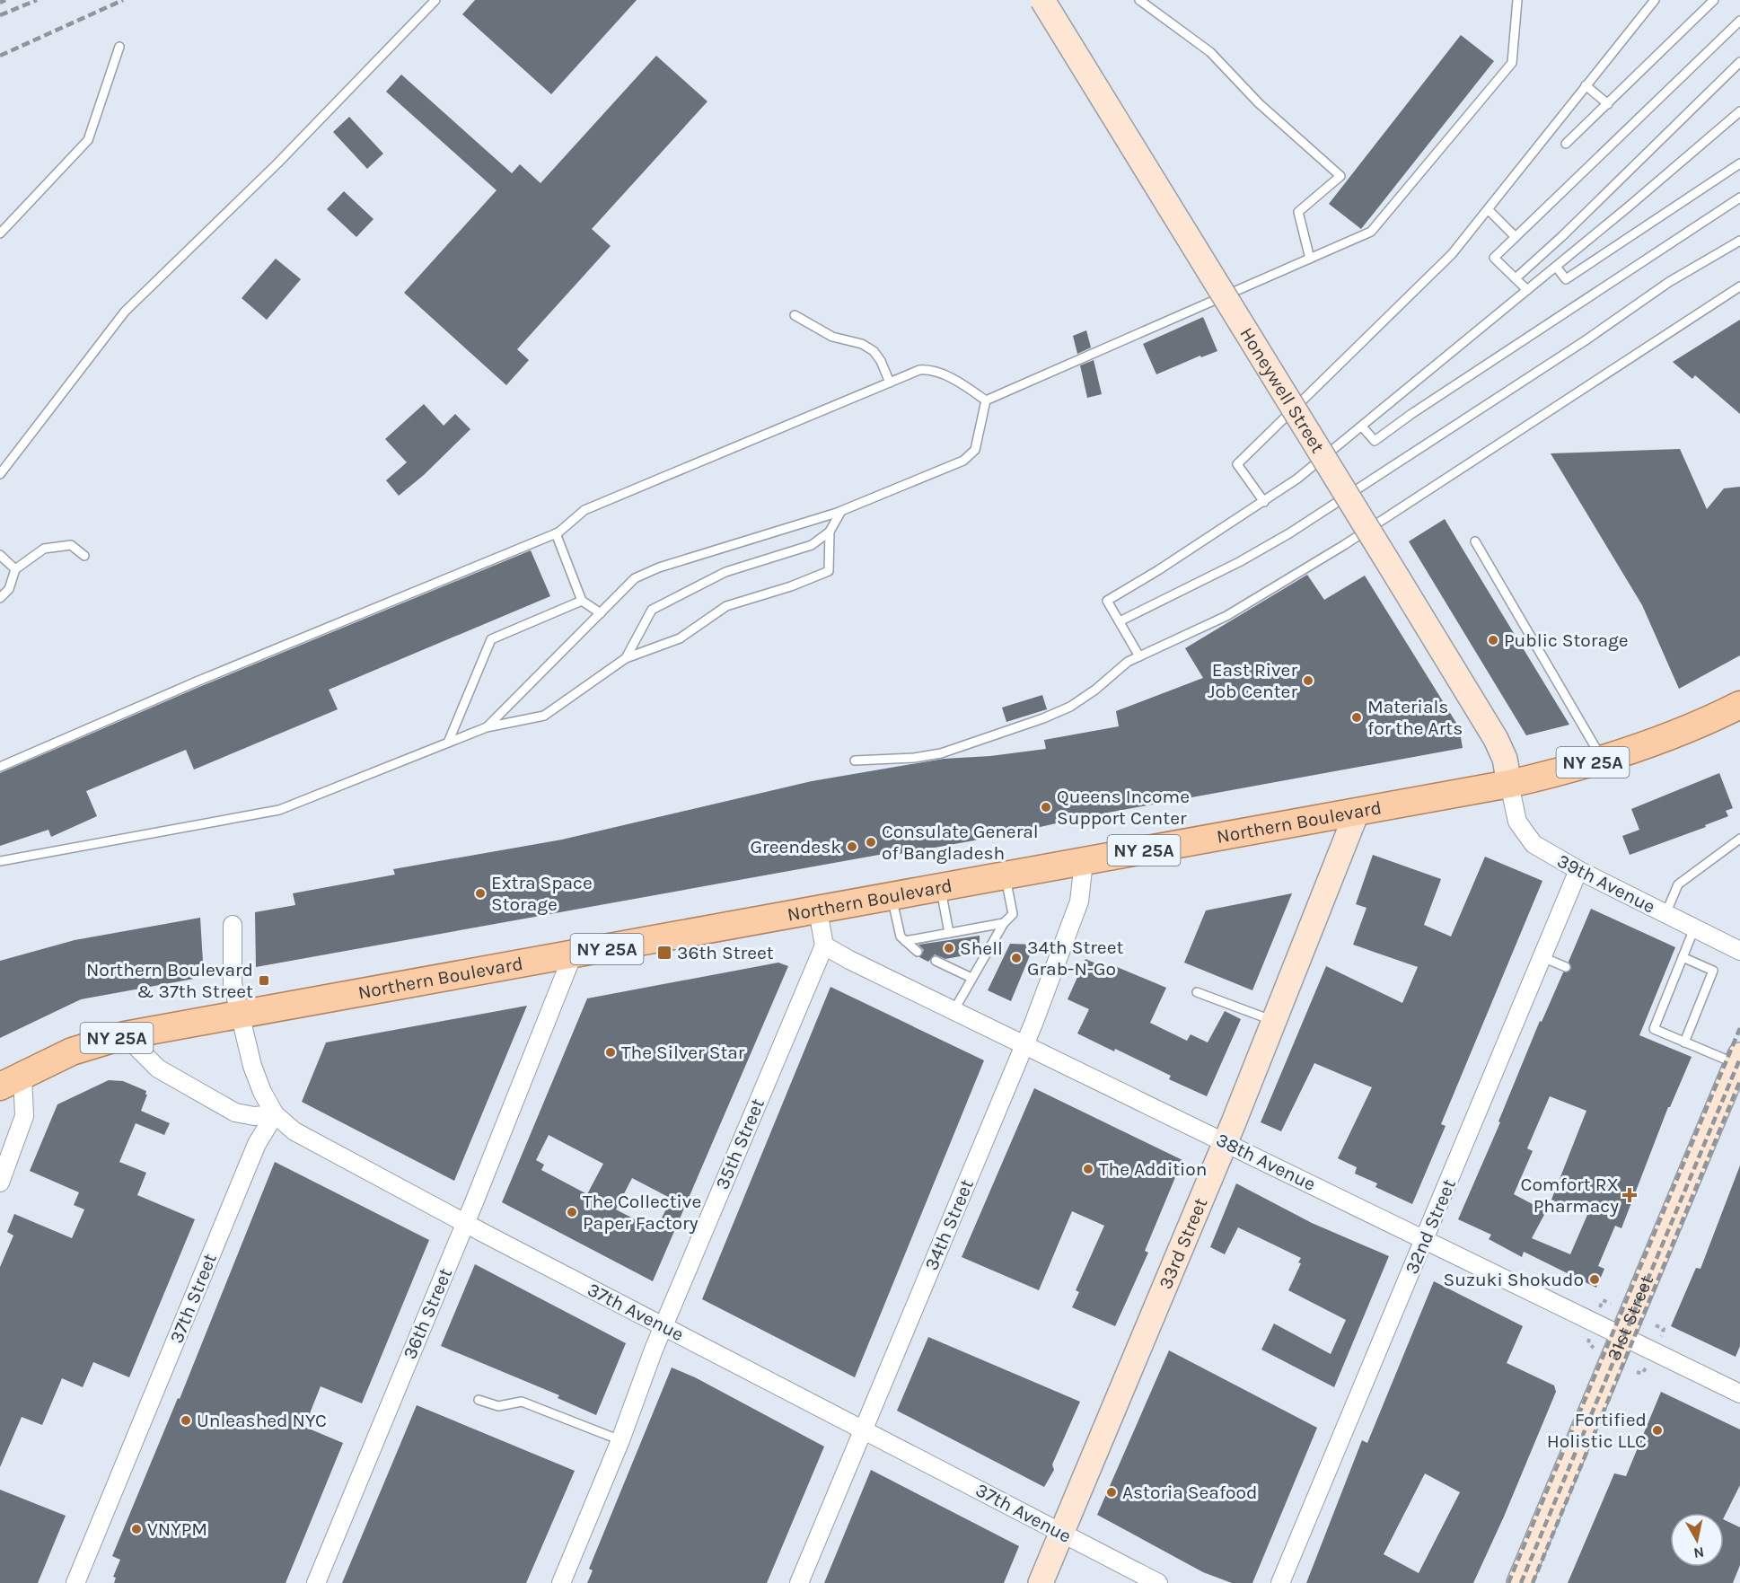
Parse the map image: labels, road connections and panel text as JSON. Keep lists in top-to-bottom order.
{
  "streets": {
    "main road": [
      "Honeywell Street",
      "NY 25A",
      "Northern Boulevard",
      "33rd Street",
      "31st Street"
    ],
    "street": [
      "39th Avenue",
      "35th Street",
      "38th Avenue",
      "34th Street",
      "32nd Street",
      "37th Street",
      "37th Avenue",
      "36th Street"
    ]
  },
  "crossings": [
    ["Honeywell Street", "Northern Boulevard"],
    ["Honeywell Street", "39th Avenue"],
    ["Northern Boulevard", "39th Avenue"],
    ["Northern Boulevard", "34th Street"],
    ["Northern Boulevard", "33rd Street"],
    ["Northern Boulevard", "36th Street"],
    ["39th Avenue", "32nd Street"],
    ["35th Street", "38th Avenue"],
    ["35th Street", "37th Avenue"],
    ["38th Avenue", "34th Street"],
    ["38th Avenue", "32nd Street"],
    ["38th Avenue", "33rd Street"],
    ["38th Avenue", "31st Street"],
    ["34th Street", "37th Avenue"],
    ["33rd Street", "37th Avenue"],
    ["37th Street", "37th Avenue"],
    ["37th Avenue", "36th Street"]
  ],
  "places": {
    "other": [
      "Public Storage",
      "East River Job Center",
      "Materials for the Arts",
      "Queens Income Support Center",
      "Consulate General of Bangladesh",
      "Greendesk",
      "Extra Space Storage",
      "Shell",
      "34th Street Grab-N-Go",
      "The Silver Star",
      "The Addition",
      "The Collective Paper Factory",
      "Suzuki Shokudo",
      "Unleashed NYC",
      "Fortified Holistic LLC",
      "Astoria Seafood",
      "VNYPM"
    ],
    "transit": ["36th Street", "Northern Boulevard & 37th Street"],
    "health": ["Comfort RX Pharmacy"]
  },
  "north": "bottom"
}
